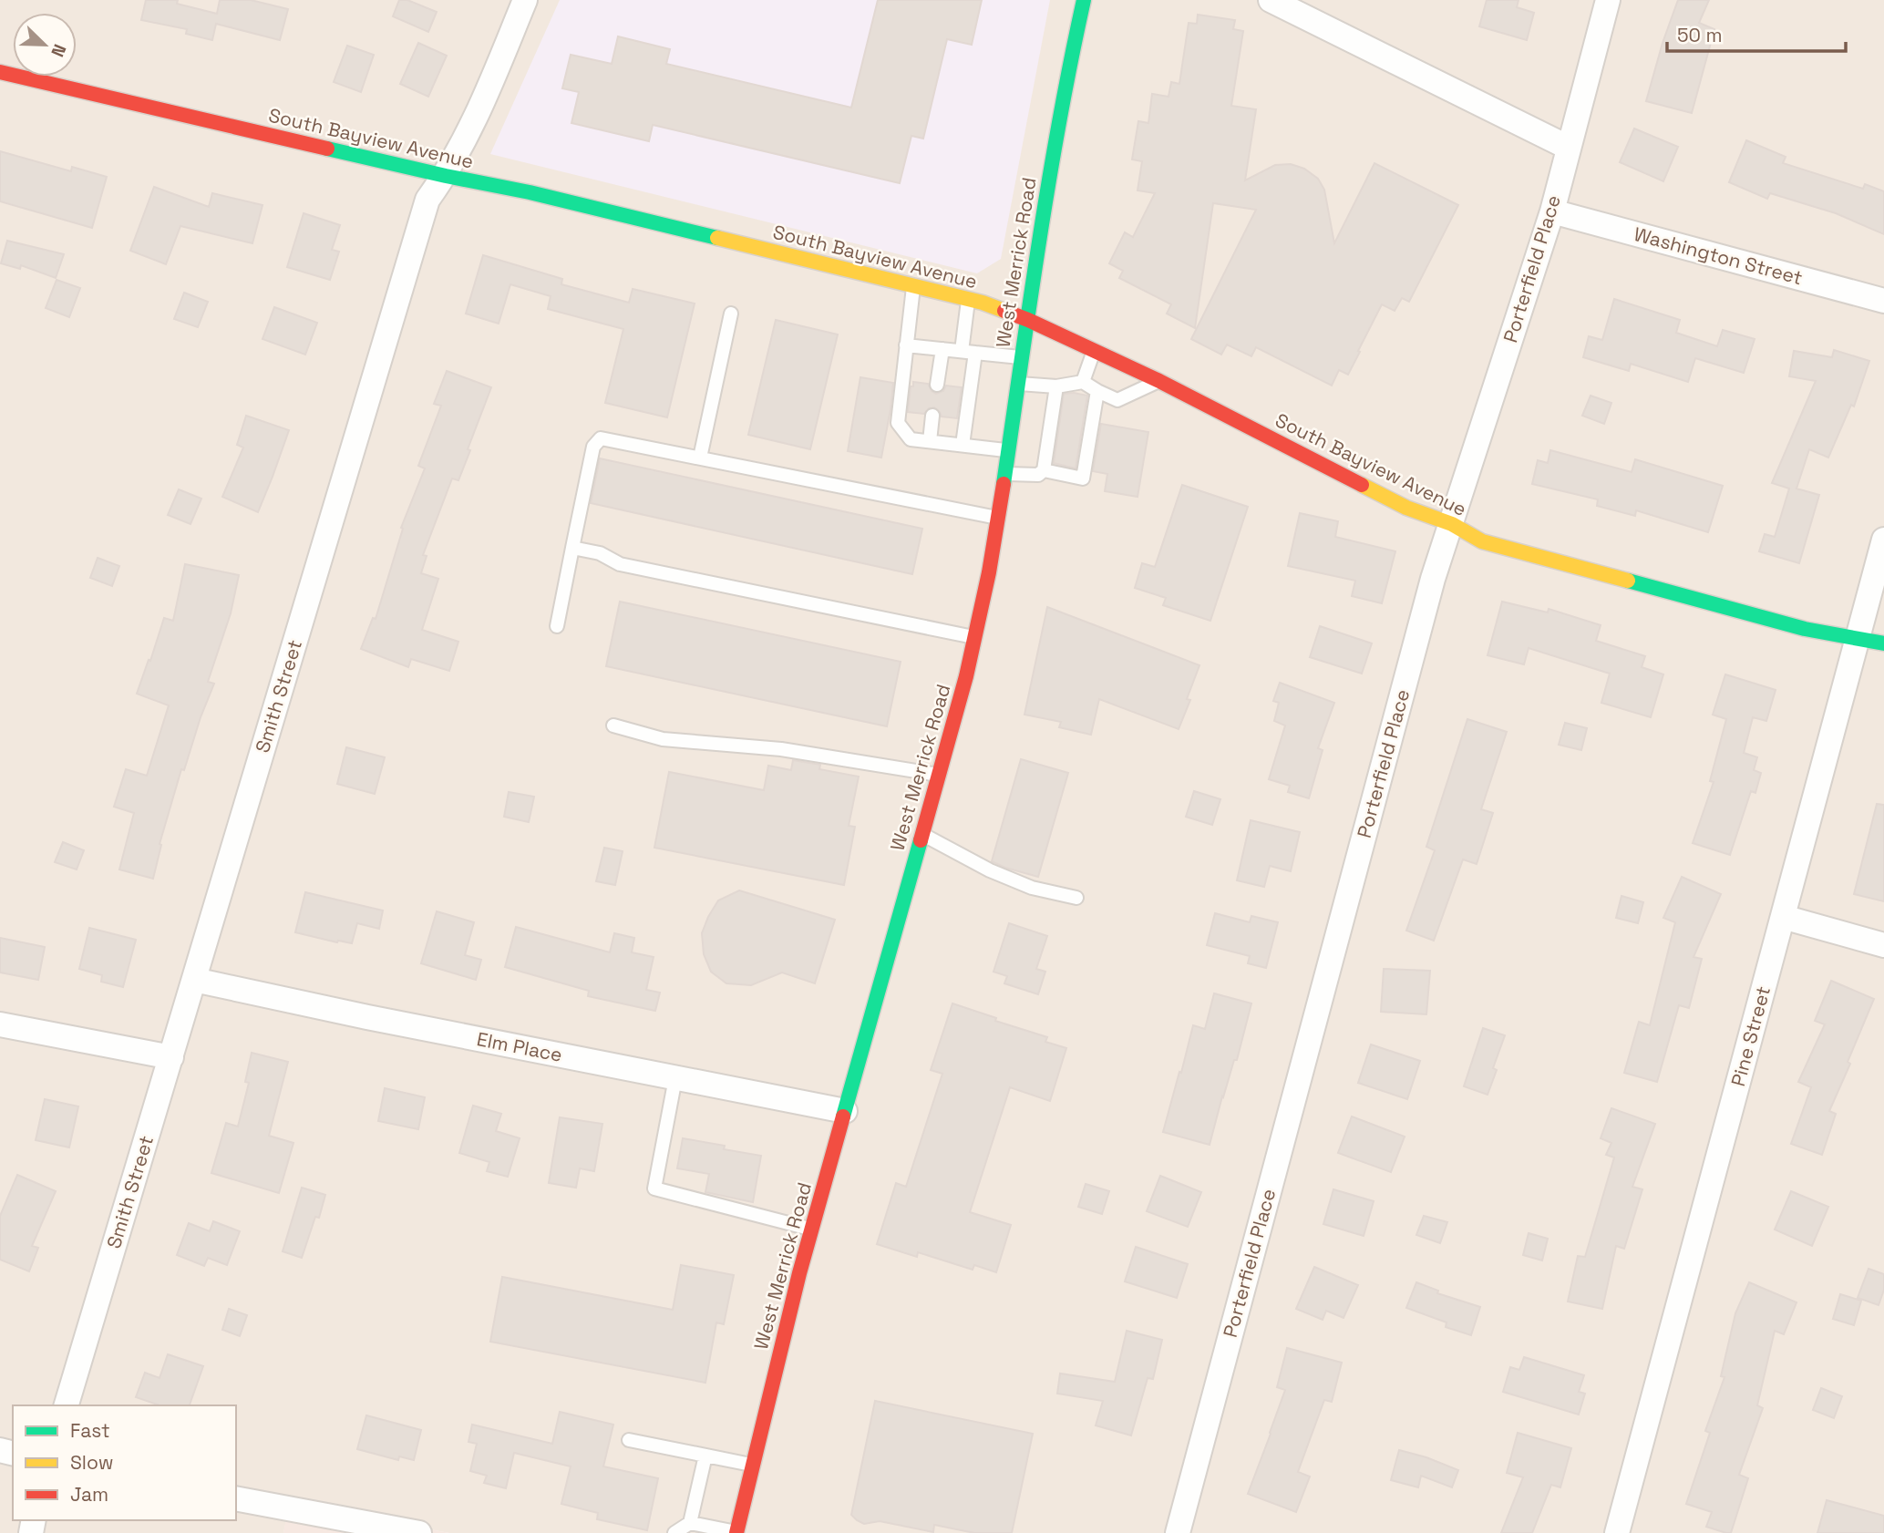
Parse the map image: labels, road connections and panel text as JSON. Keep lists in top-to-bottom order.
{
  "streets": {
    "street": [
      "South Bayview Avenue",
      "Washington Street",
      "West Merrick Road",
      "Porterfield Place",
      "Smith Street",
      "Pine Street",
      "Elm Place"
    ]
  },
  "crossings": [
    ["South Bayview Avenue", "West Merrick Road"],
    ["South Bayview Avenue", "Porterfield Place"],
    ["South Bayview Avenue", "Smith Street"],
    ["South Bayview Avenue", "Pine Street"],
    ["Washington Street", "Porterfield Place"],
    ["West Merrick Road", "Elm Place"],
    ["Smith Street", "Elm Place"]
  ],
  "legend": ["Fast", "Slow", "Jam"],
  "scale_bar": "50 m",
  "north": "bottom right"
}
